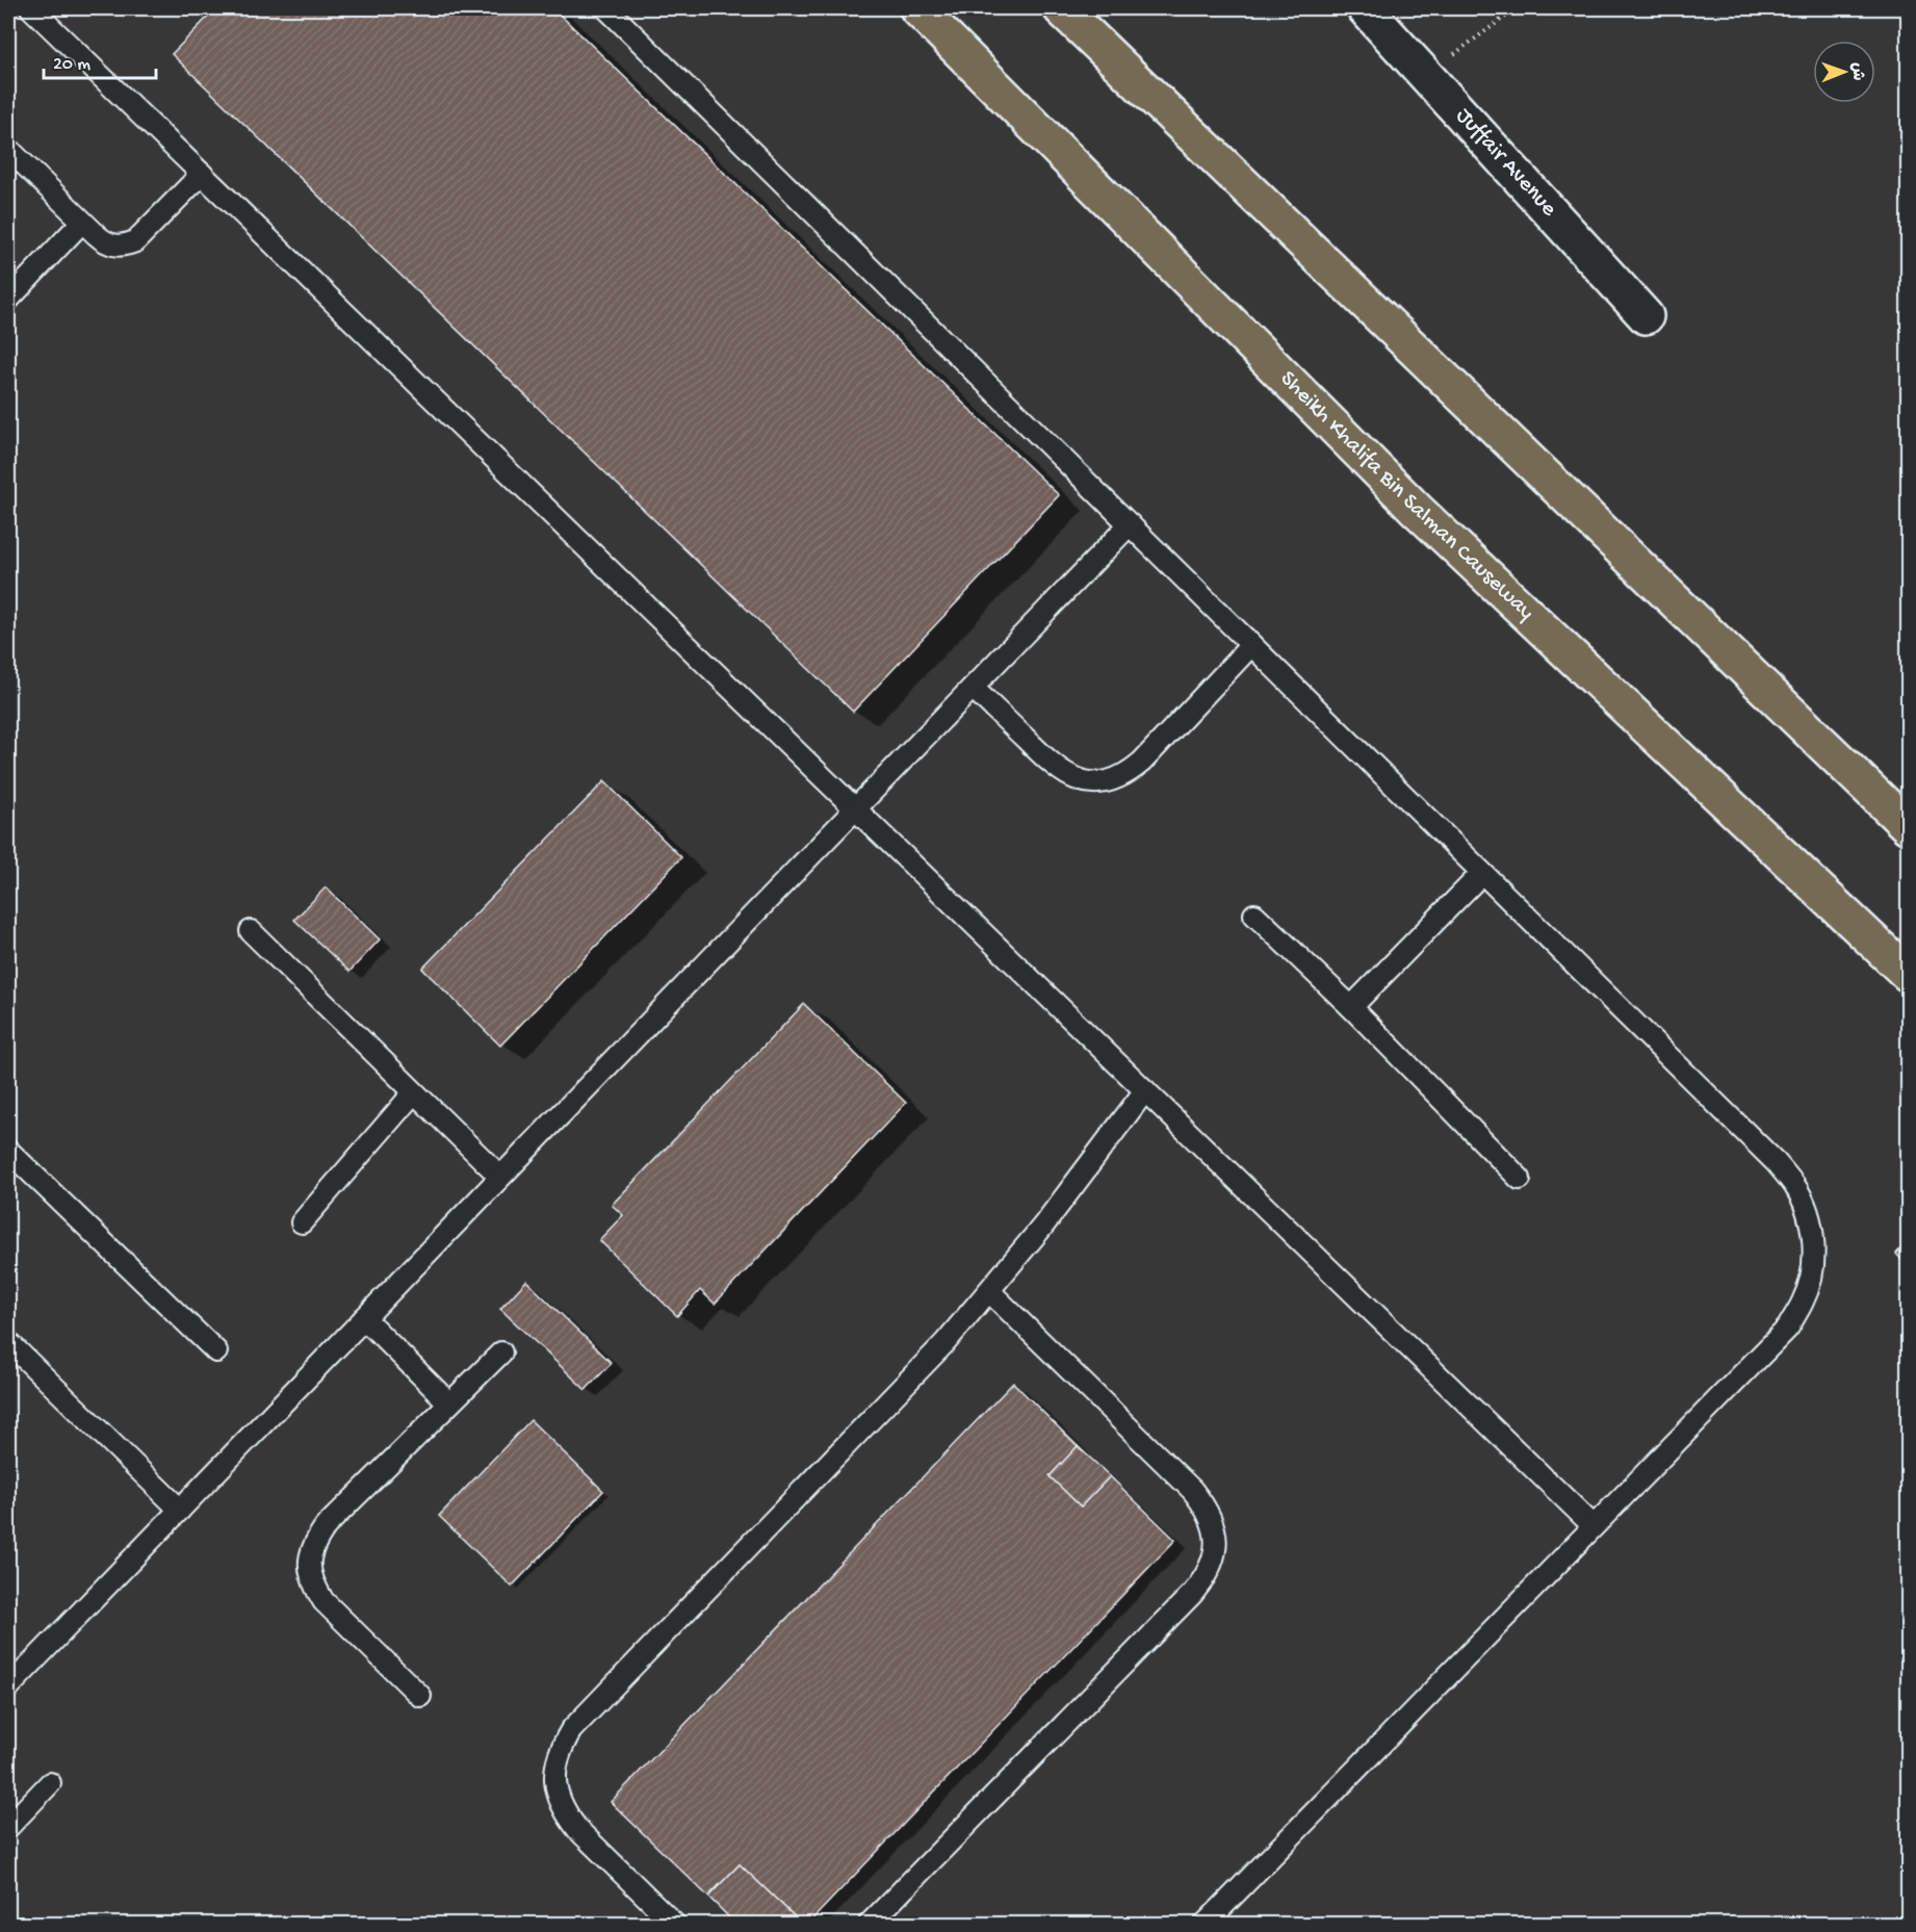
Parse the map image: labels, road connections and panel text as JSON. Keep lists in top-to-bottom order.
{
  "streets": {
    "highway": ["Sheikh Khalifa Bin Salman Causeway"],
    "street": ["Juffair Avenue"]
  },
  "scale_bar": "20 m",
  "north": "right"
}
